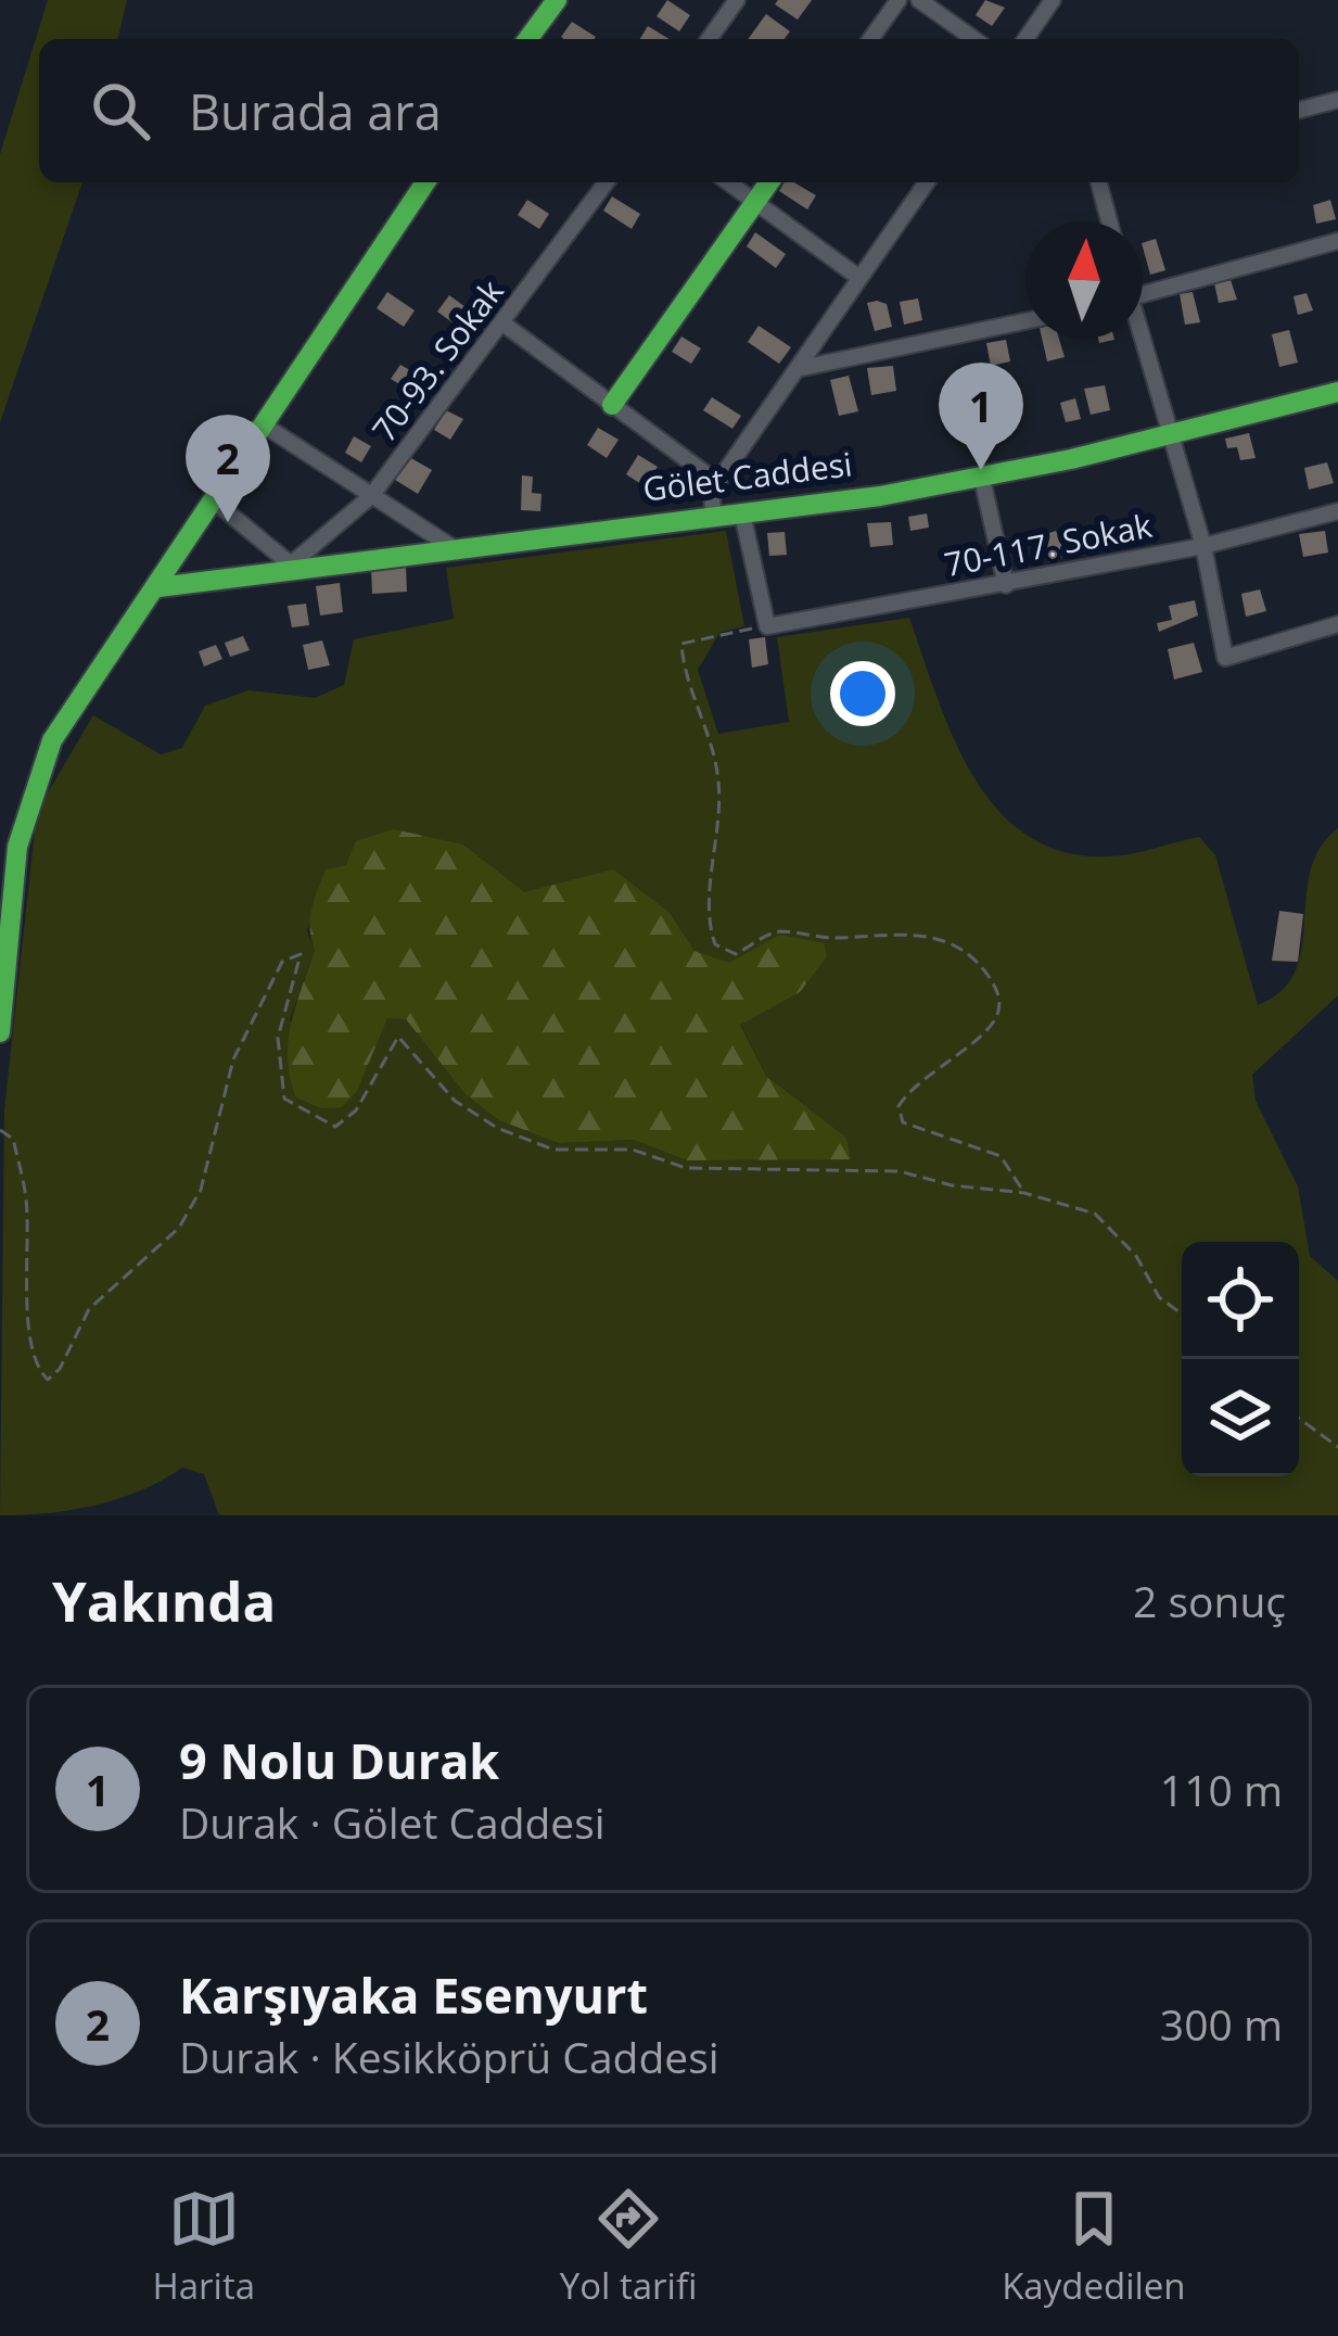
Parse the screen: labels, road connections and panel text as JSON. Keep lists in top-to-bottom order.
{
  "streets": {
    "street": ["70-93. Sokak", "Gölet Caddesi", "70-117. Sokak"]
  },
  "crossings": [
    ["70-93. Sokak", "Gölet Caddesi"]
  ],
  "north": "top",
  "page": {
    "search": "Burada ara",
    "pins": ["1", "2"],
    "heading": ["Yakında", "2 sonuç"],
    "list": [
      {
        "mark": "1",
        "name": "9 Nolu Durak",
        "note": "Durak · Gölet Caddesi",
        "value": "110 m"
      },
      {
        "mark": "2",
        "name": "Karşıyaka Esenyurt",
        "note": "Durak · Kesikköprü Caddesi",
        "value": "300 m"
      }
    ],
    "nav": ["Harita", "Yol tarifi", "Kaydedilen"]
  }
}
